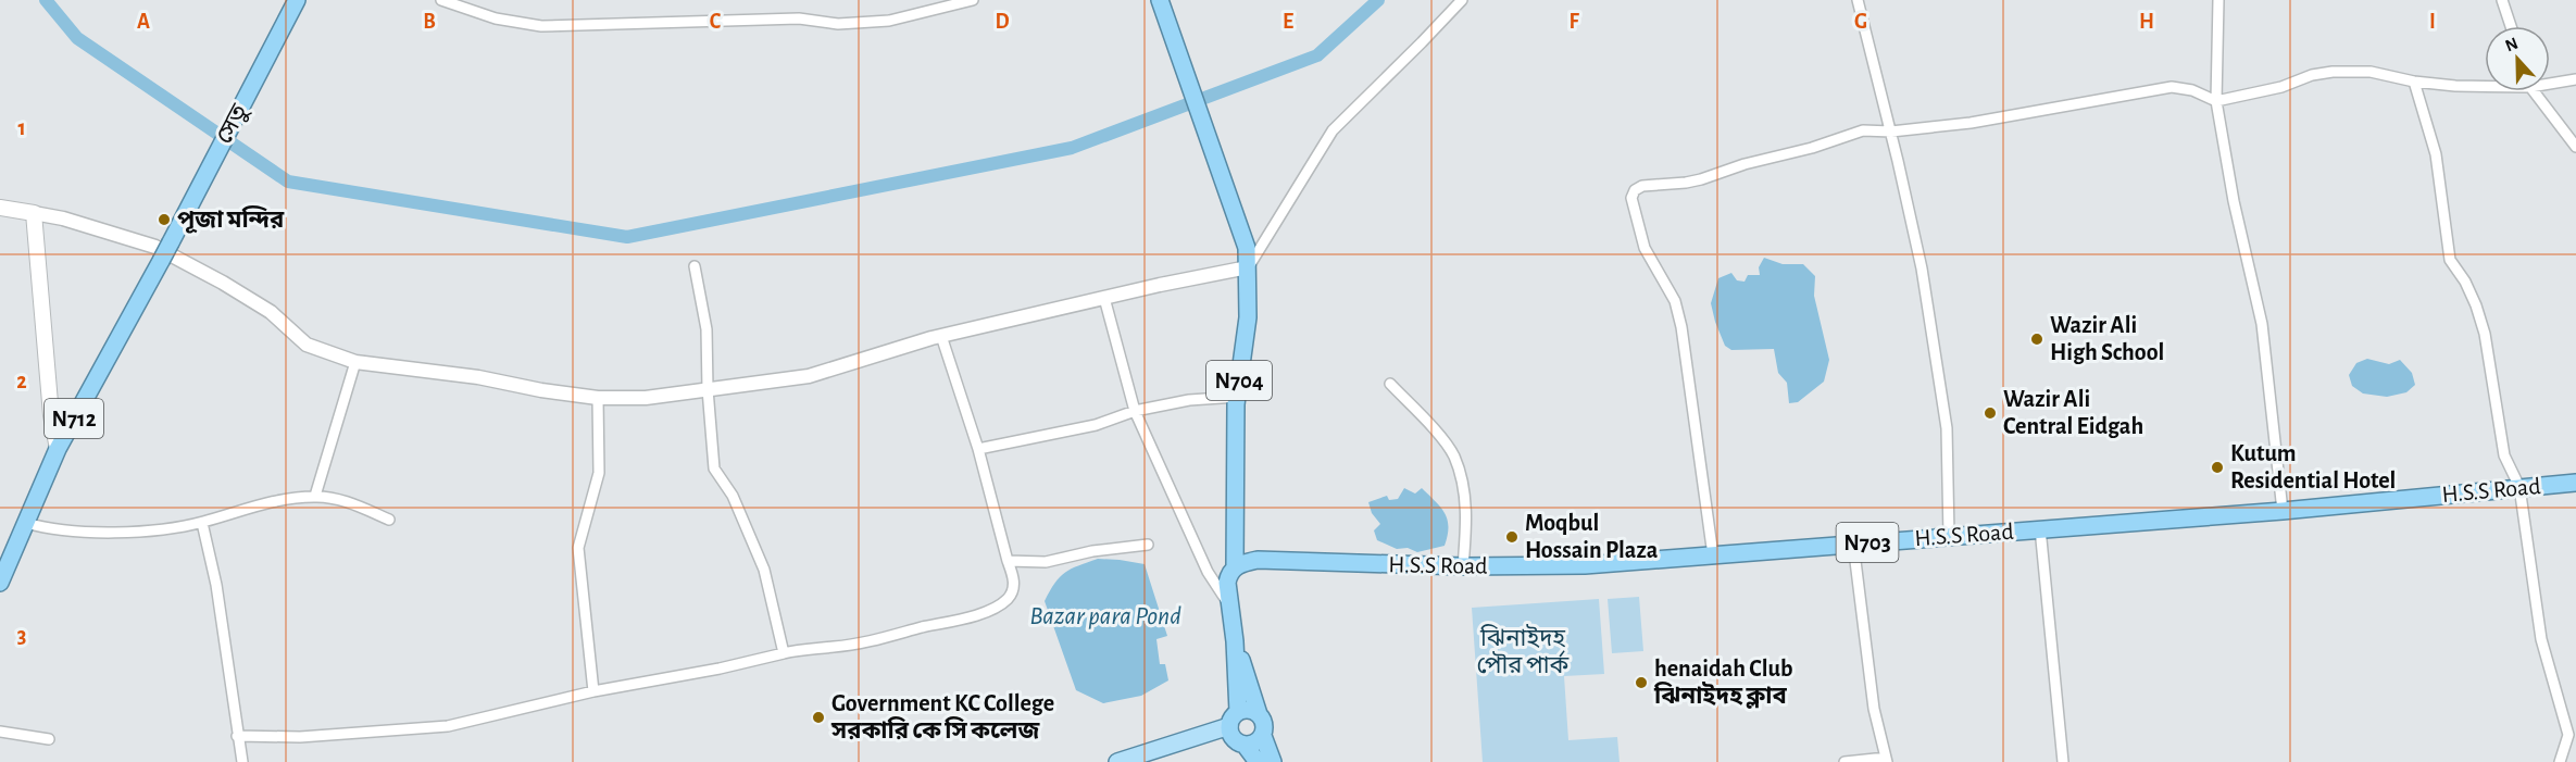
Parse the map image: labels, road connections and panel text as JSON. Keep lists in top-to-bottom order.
{
  "streets": {
    "highway": [
      "সেতু",
      "N704",
      "N712",
      "H.S.S Road",
      "N703"
    ]
  },
  "crossings": [
    ["সেতু", "N712"],
    ["N704", "H.S.S Road"]
  ],
  "water": ["Bazar para Pond"],
  "parks": ["ঝিনাইদহ পৌর পার্ক"],
  "places": [
    "পূজা মন্দির",
    "Wazir Ali High School",
    "Wazir Ali Central Eidgah",
    "Kutum Residential Hotel",
    "Moqbul Hossain Plaza",
    "henaidah Club ঝিনাইদহ ক্লাব",
    "Government KC College সরকারি কে সি কলেজ"
  ],
  "north": "top",
  "grid": {
    "columns": [
      "A",
      "B",
      "C",
      "D",
      "E",
      "F",
      "G",
      "H",
      "I"
    ],
    "rows": ["1", "2", "3"]
  }
}
